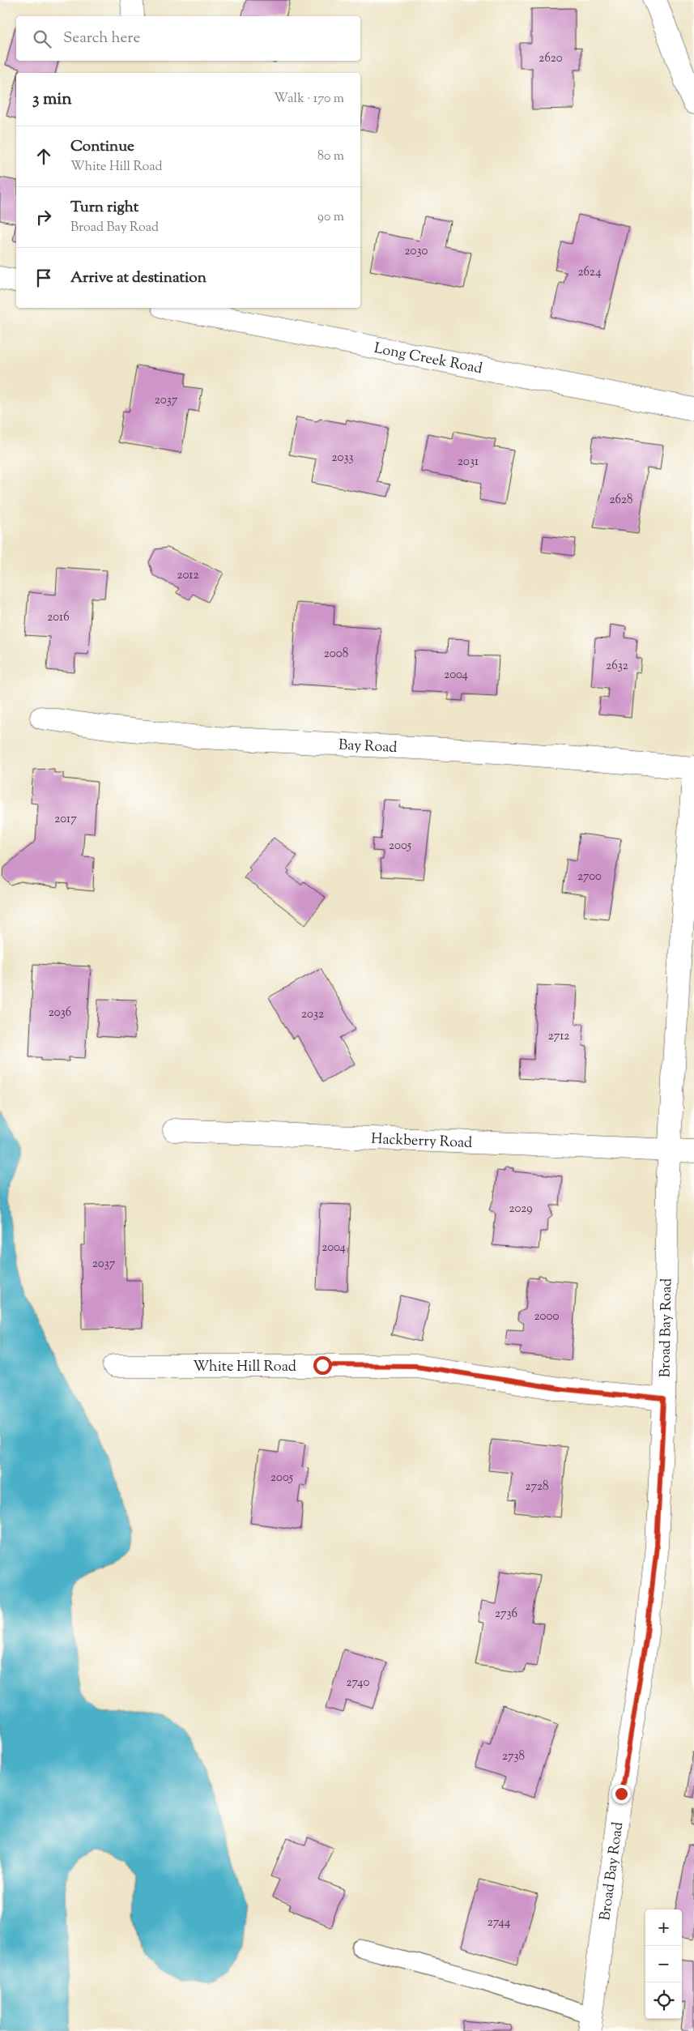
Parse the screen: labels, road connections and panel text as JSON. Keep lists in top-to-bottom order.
{
  "streets": {
    "street": [
      "Long Creek Road",
      "Bay Road",
      "Hackberry Road",
      "Broad Bay Road",
      "White Hill Road"
    ]
  },
  "crossings": [
    ["Bay Road", "Broad Bay Road"],
    ["Hackberry Road", "Broad Bay Road"],
    ["Broad Bay Road", "White Hill Road"]
  ],
  "house_numbers": [
    "2620",
    "2030",
    "2624",
    "2037",
    "2033",
    "2031",
    "2628",
    "2012",
    "2016",
    "2008",
    "2632",
    "2004",
    "2017",
    "2005",
    "2700",
    "2036",
    "2032",
    "2712",
    "2029",
    "2004",
    "2037",
    "2000",
    "2005",
    "2728",
    "2736",
    "2740",
    "2738",
    "2744"
  ],
  "page": {
    "search": "Search here",
    "heading": ["3 min", "Walk · 170 m"],
    "list": [
      ["Continue", "White Hill Road", "80 m"],
      ["Turn right", "Broad Bay Road", "90 m"],
      "Arrive at destination"
    ],
    "map_buttons": ["+", "−"]
  }
}
